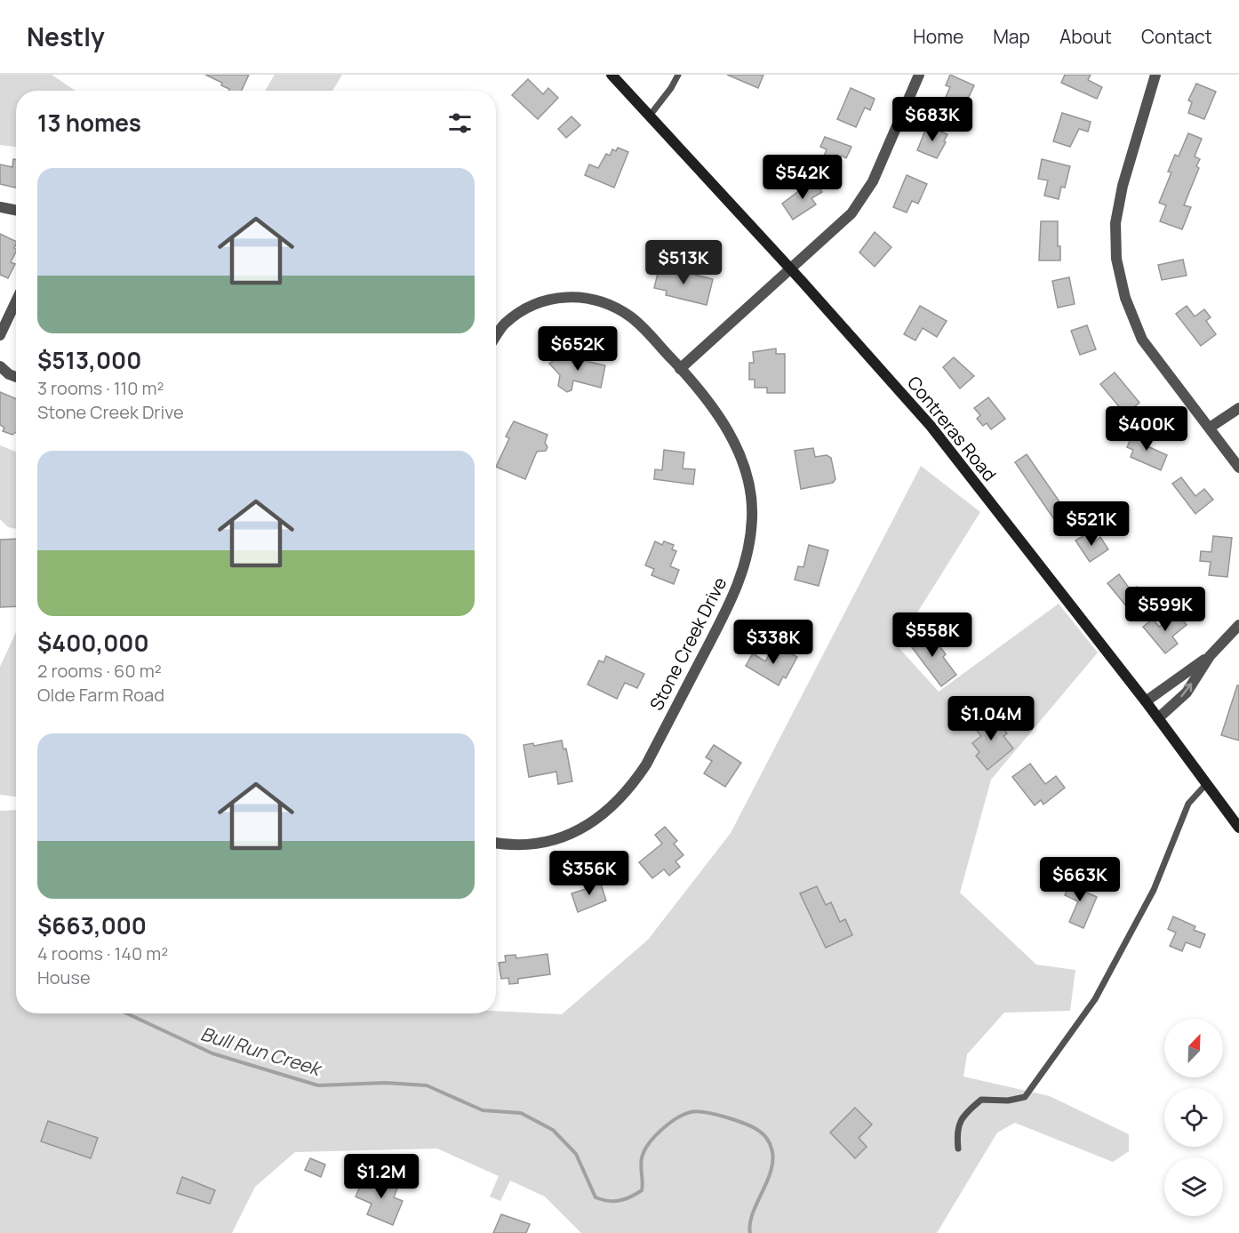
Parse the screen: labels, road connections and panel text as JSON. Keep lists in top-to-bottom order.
{
  "streets": {
    "street": ["Contreras Road", "Stone Creek Drive"]
  },
  "water": ["Bull Run Creek"],
  "north": "top right",
  "page": {
    "header": "Nestly",
    "nav": [
      "Home",
      "Map",
      "About",
      "Contact"
    ],
    "heading": "13 homes",
    "price": [
      "$683K",
      "$542K",
      "$513K",
      "$652K",
      "$400K",
      "$521K",
      "$599K",
      "$558K",
      "$338K",
      "$1.04M",
      "$356K",
      "$663K",
      "$1.2M"
    ],
    "list": [
      {
        "name": "$513,000",
        "note": "3 rooms · 110 m² · Stone Creek Drive"
      },
      {
        "name": "$400,000",
        "note": "2 rooms · 60 m² · Olde Farm Road"
      },
      {
        "name": "$663,000",
        "note": "4 rooms · 140 m² · House"
      }
    ]
  }
}
